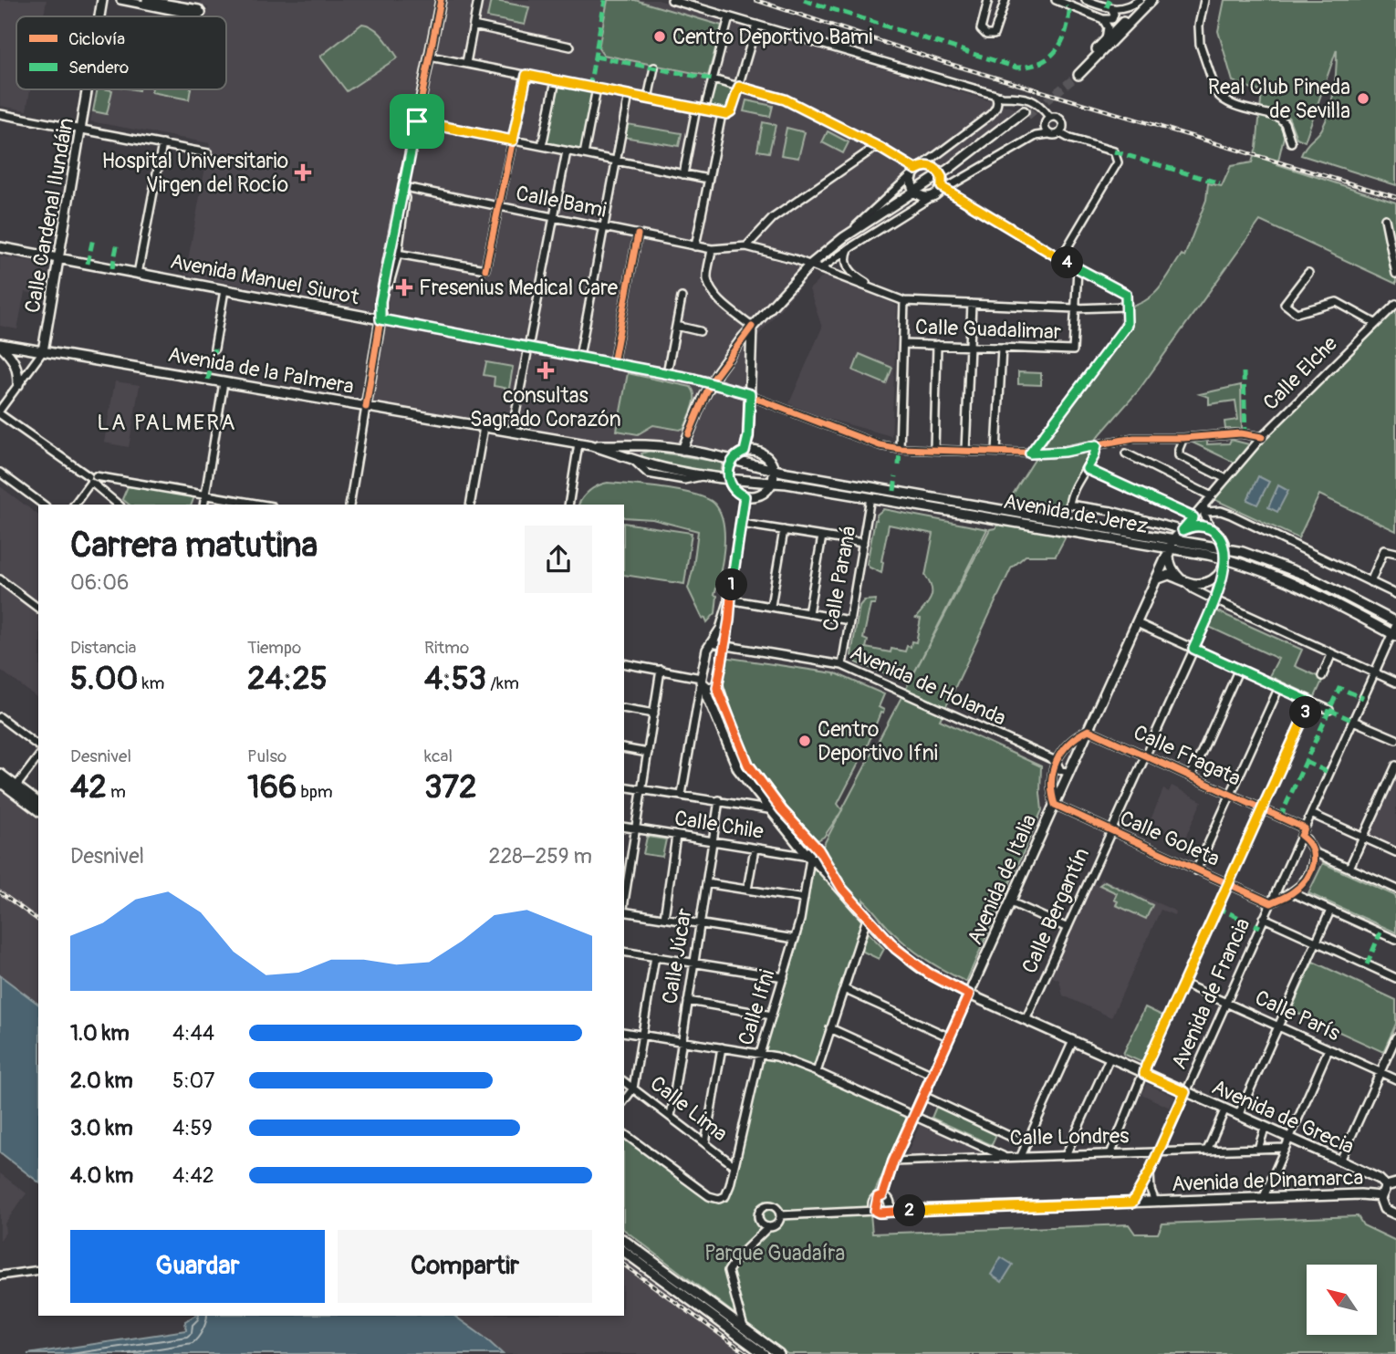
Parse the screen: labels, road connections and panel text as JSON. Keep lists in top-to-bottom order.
{
  "streets": {
    "main road": [
      "Calle Cardenal Ilundáin",
      "Avenida Manuel Siurot",
      "Avenida de la Palmera",
      "Avenida de Jerez",
      "Avenida de Italia",
      "Avenida de Grecia",
      "Avenida de Dinamarca"
    ],
    "street": [
      "Calle Bami",
      "Calle Guadalimar",
      "Calle Elche",
      "Calle Paraná",
      "Avenida de Holanda",
      "Calle Fragata",
      "Calle Chile",
      "Calle Goleta",
      "Calle Bergantín",
      "Calle Júcar",
      "Avenida de Francia",
      "Calle Ifni",
      "Calle París",
      "Calle Lima",
      "Calle Londres"
    ]
  },
  "crossings": [
    ["Calle Cardenal Ilundáin", "Avenida Manuel Siurot"],
    ["Calle Cardenal Ilundáin", "Avenida de la Palmera"],
    ["Avenida Manuel Siurot", "Calle Elche"],
    ["Avenida de la Palmera", "Avenida de Jerez"],
    ["Avenida de Jerez", "Calle Paraná"],
    ["Avenida de Jerez", "Avenida de Italia"],
    ["Avenida de Jerez", "Avenida de Francia"],
    ["Calle Paraná", "Avenida de Holanda"],
    ["Avenida de Holanda", "Avenida de Italia"],
    ["Calle Fragata", "Avenida de Italia"],
    ["Calle Fragata", "Calle Bergantín"],
    ["Calle Fragata", "Avenida de Francia"],
    ["Calle Chile", "Calle Júcar"],
    ["Calle Chile", "Calle Ifni"],
    ["Calle Chile", "Avenida de Grecia"],
    ["Calle Goleta", "Avenida de Italia"],
    ["Calle Goleta", "Calle Bergantín"],
    ["Calle Goleta", "Avenida de Francia"],
    ["Avenida de Italia", "Avenida de Grecia"],
    ["Avenida de Italia", "Calle Londres"],
    ["Avenida de Italia", "Avenida de Dinamarca"],
    ["Calle Bergantín", "Avenida de Grecia"],
    ["Calle Júcar", "Calle Lima"],
    ["Avenida de Francia", "Calle París"],
    ["Avenida de Francia", "Avenida de Grecia"],
    ["Avenida de Francia", "Calle Londres"],
    ["Avenida de Francia", "Avenida de Dinamarca"],
    ["Calle Ifni", "Calle Lima"],
    ["Calle Ifni", "Avenida de Grecia"],
    ["Avenida de Grecia", "Calle Londres"]
  ],
  "districts": ["LA PALMERA"],
  "parks": ["Parque Guadaíra"],
  "places": {
    "other": ["Centro Deportivo Bami", "Real Club Pineda de Sevilla", "Centro Deportivo Ifni"],
    "health": ["Hospital Universitario Virgen del Rocío", "Fresenius Medical Care", "consultas Sagrado Corazón"]
  },
  "legend": ["Ciclovía", "Sendero"],
  "north": "top left",
  "page": {
    "pins": [
      "4",
      "1",
      "3",
      "2"
    ],
    "heading": ["Carrera matutina", "06:06"],
    "stats": [
      ["Distancia", "5.00 km"],
      ["Tiempo", "24:25"],
      ["Ritmo", "4:53 /km"],
      ["Desnivel", "42 m"],
      ["Pulso", "166 bpm"],
      ["kcal", "372"]
    ],
    "chart": ["Desnivel", "228–259 m"],
    "list": [
      {
        "name": "1.0 km",
        "note": "4:44"
      },
      {
        "name": "2.0 km",
        "note": "5:07"
      },
      {
        "name": "3.0 km",
        "note": "4:59"
      },
      {
        "name": "4.0 km",
        "note": "4:42"
      }
    ],
    "buttons": ["Guardar", "Compartir"]
  }
}
